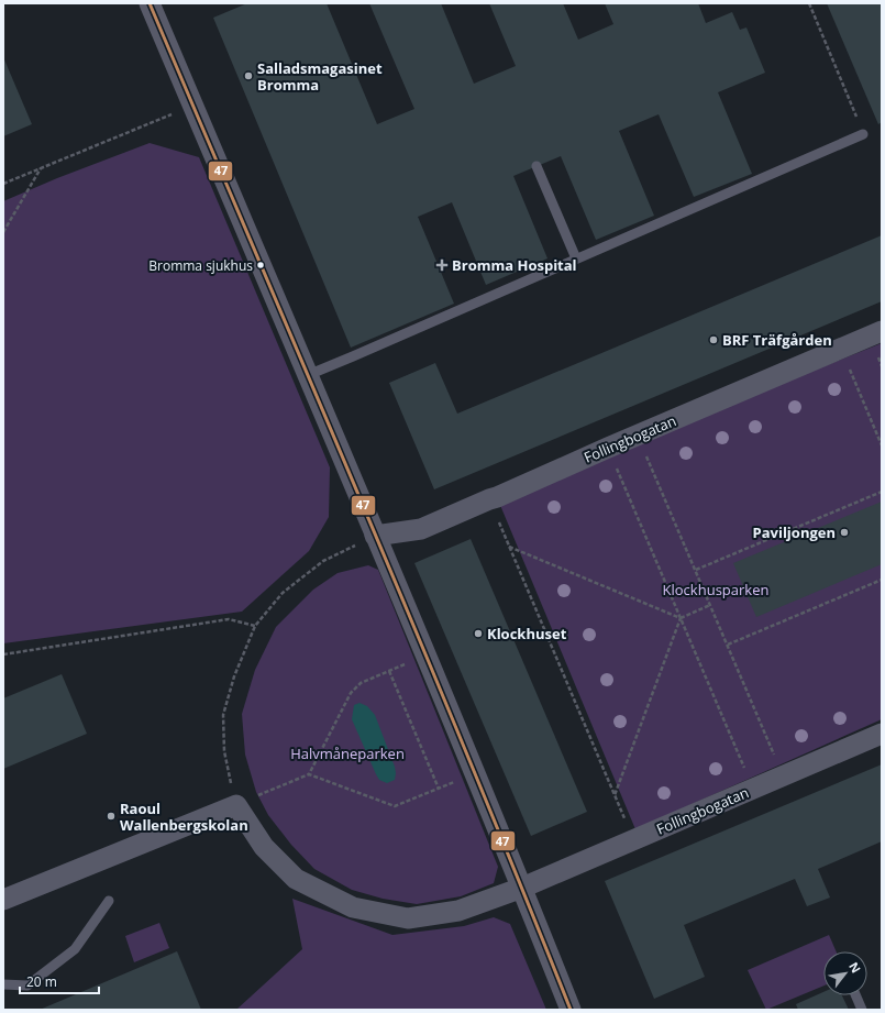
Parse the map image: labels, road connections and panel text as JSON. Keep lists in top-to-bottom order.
{
  "streets": {
    "street": ["Follingbogatan"]
  },
  "parks": ["Klockhusparken", "Halvmåneparken"],
  "places": {
    "other": [
      "Salladsmagasinet Bromma",
      "Bromma sjukhus",
      "BRF Träfgården",
      "Paviljongen",
      "Klockhuset",
      "Raoul Wallenbergskolan"
    ],
    "health": ["Bromma Hospital"]
  },
  "lines": ["transit line 47"],
  "scale_bar": "20 m",
  "north": "top right"
}
